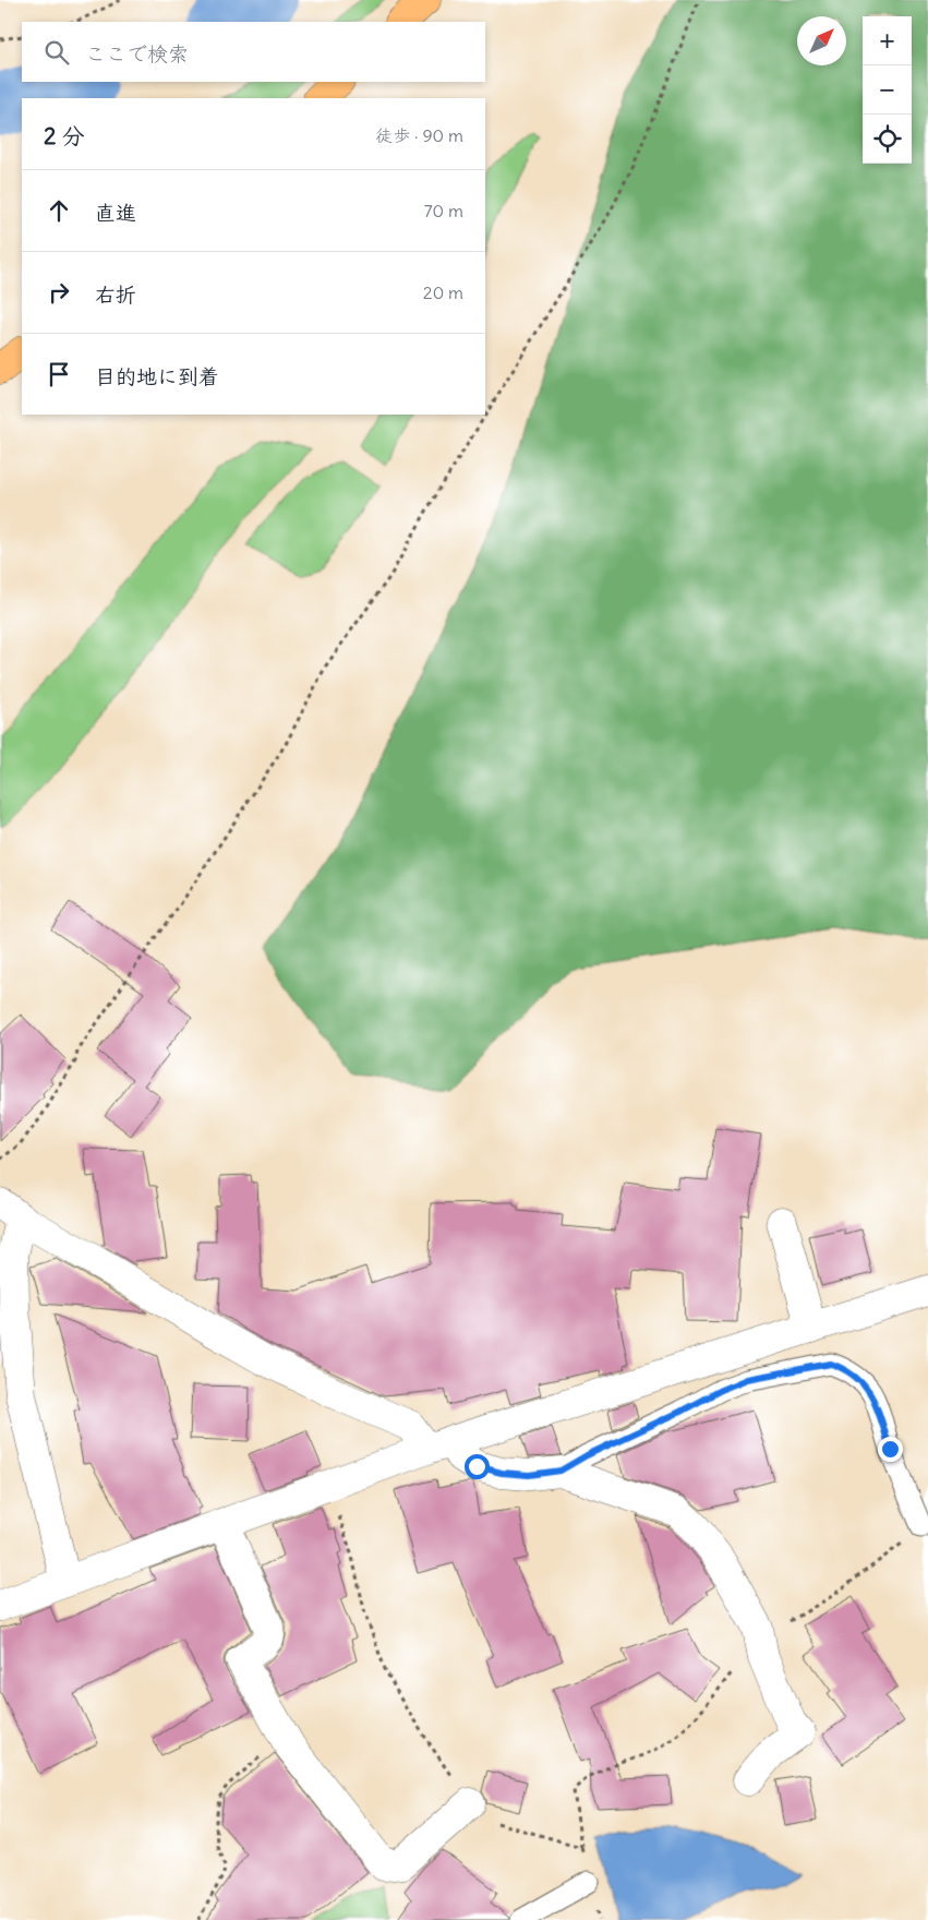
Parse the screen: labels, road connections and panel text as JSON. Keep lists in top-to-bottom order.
{
  "north": "top right",
  "page": {
    "map_buttons": ["+", "−"],
    "search": "ここで検索",
    "heading": ["2 分", "徒歩 · 90 m"],
    "list": [
      ["直進", "70 m"],
      ["右折", "20 m"],
      "目的地に到着"
    ]
  }
}
